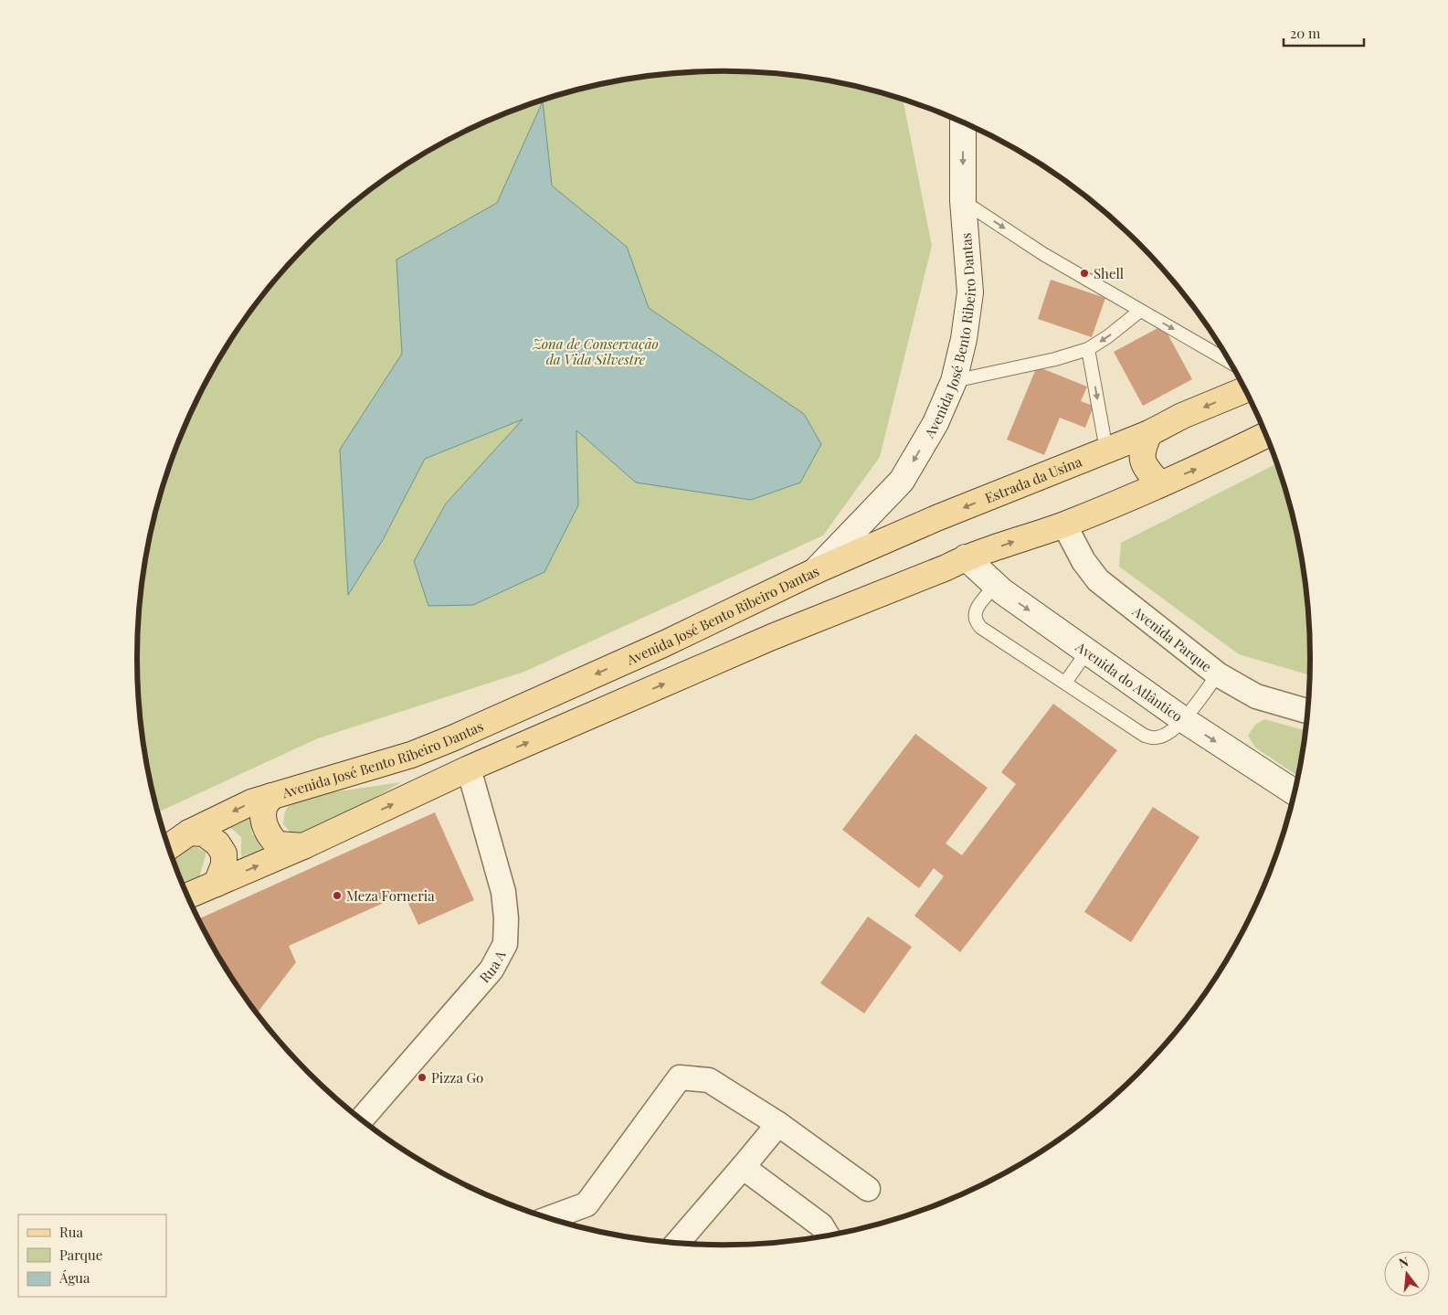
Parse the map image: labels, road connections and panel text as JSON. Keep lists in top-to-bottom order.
{
  "streets": {
    "main road": ["Avenida José Bento Ribeiro Dantas", "Estrada da Usina"],
    "street": ["Avenida Parque", "Avenida do Atlântico", "Rua A"]
  },
  "crossings": [
    ["Avenida José Bento Ribeiro Dantas", "Estrada da Usina"]
  ],
  "one_way": ["Avenida José Bento Ribeiro Dantas", "Avenida do Atlântico"],
  "parks": ["Zona de Conservação da Vida Silvestre"],
  "places": ["Shell", "Meza Forneria", "Pizza Go"],
  "legend": ["Rua", "Parque", "Água"],
  "scale_bar": "20 m",
  "north": "top"
}
